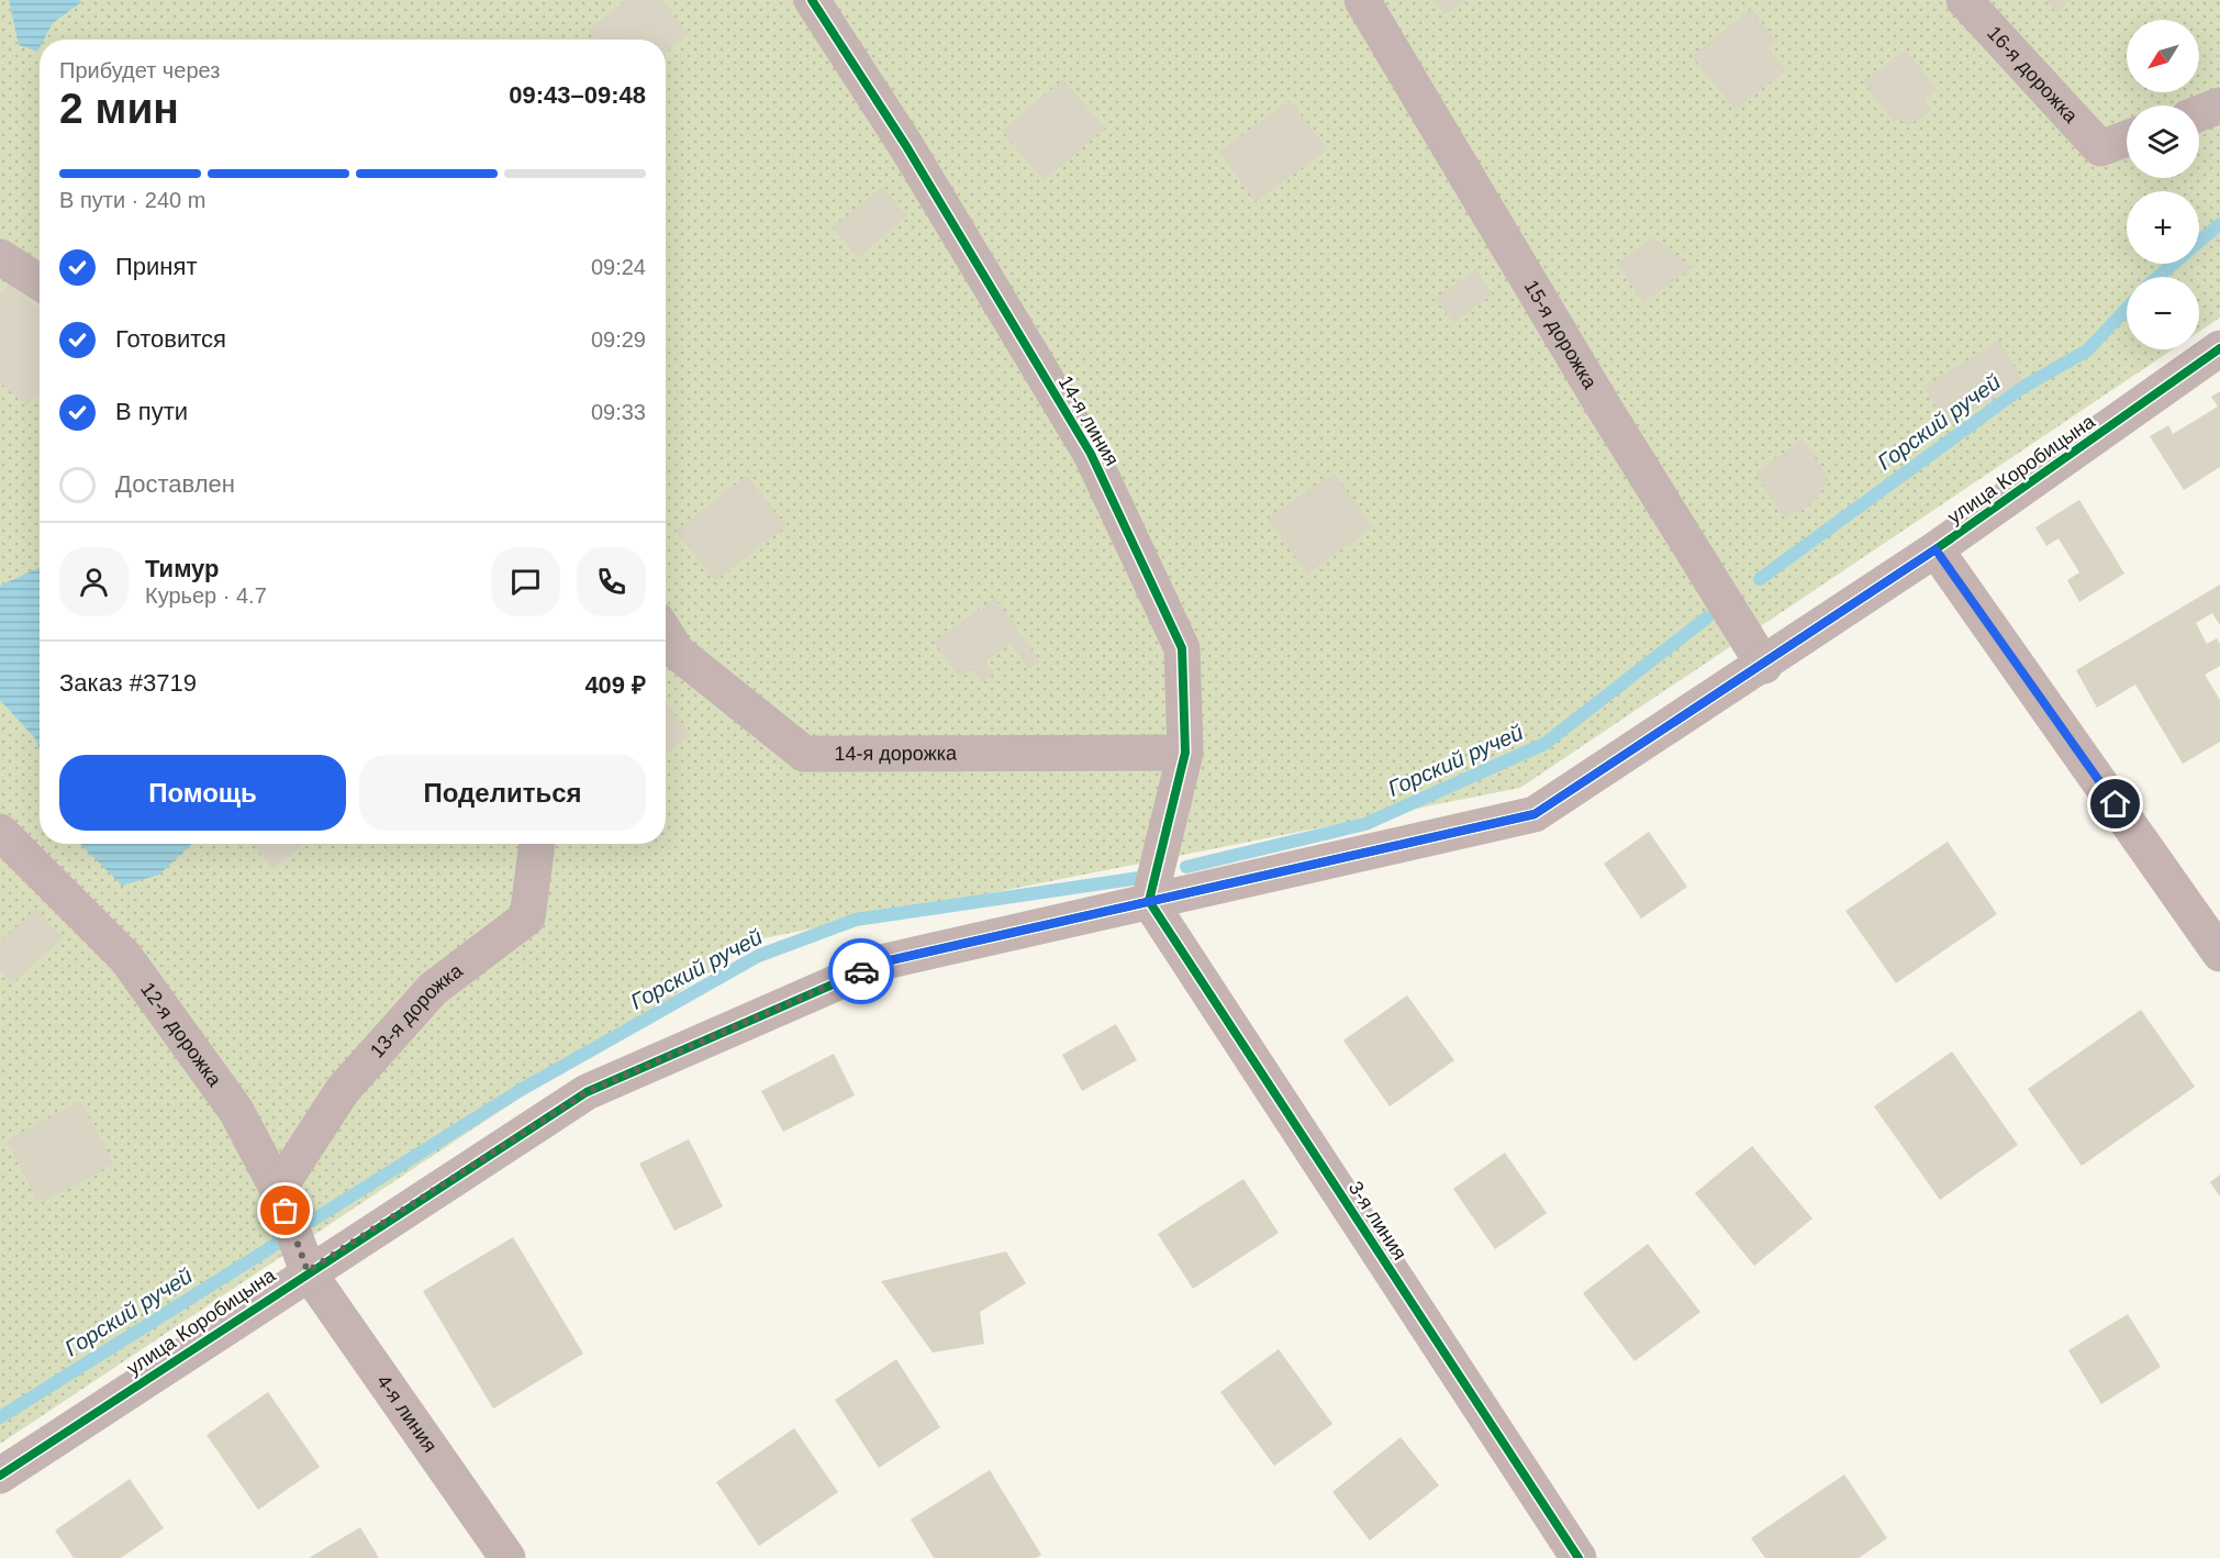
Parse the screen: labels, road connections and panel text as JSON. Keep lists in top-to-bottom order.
{
  "streets": {
    "street": [
      "16-я дорожка",
      "15-я дорожка",
      "14-я линия",
      "улица Коробицына",
      "14-я дорожка",
      "13-я дорожка",
      "12-я дорожка",
      "3-я линия",
      "4-я линия"
    ]
  },
  "crossings": [
    ["15-я дорожка", "улица Коробицына"],
    ["14-я линия", "улица Коробицына"],
    ["14-я линия", "14-я дорожка"],
    ["14-я линия", "3-я линия"],
    ["улица Коробицына", "12-я дорожка"],
    ["улица Коробицына", "3-я линия"],
    ["улица Коробицына", "4-я линия"],
    ["13-я дорожка", "12-я дорожка"],
    ["12-я дорожка", "4-я линия"]
  ],
  "water": ["Горский ручей"],
  "north": "bottom left",
  "page": {
    "map_buttons": ["+", "−"],
    "heading": ["2 мин", "Прибудет через", "09:43–09:48"],
    "panel": [
      "Тимур",
      "Курьер · 4.7",
      "Заказ #3719",
      "409 ₽"
    ],
    "bar": "В пути · 240 m",
    "list": [
      ["Принят", "09:24"],
      ["Готовится", "09:29"],
      ["В пути", "09:33"],
      "Доставлен"
    ],
    "buttons": ["Помощь", "Поделиться"]
  }
}
